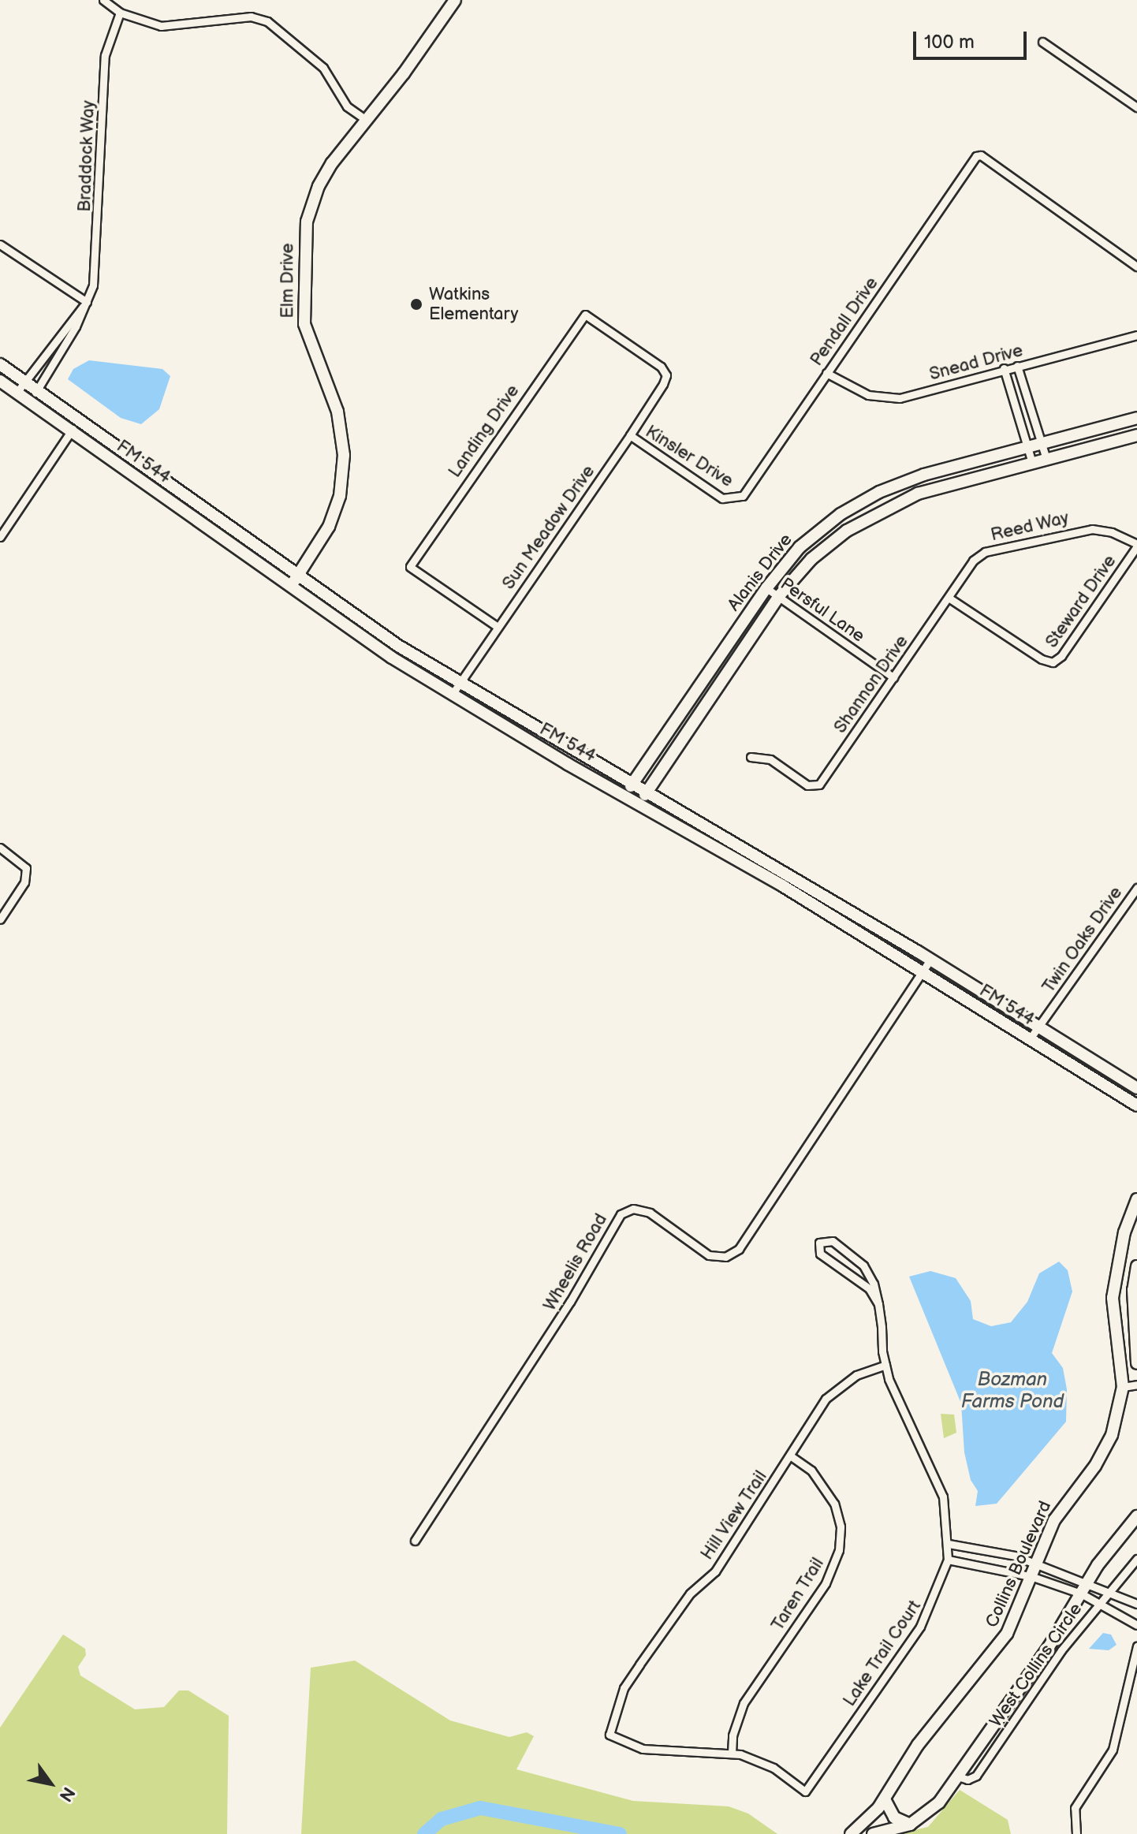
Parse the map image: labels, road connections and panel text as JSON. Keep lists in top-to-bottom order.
{
  "streets": {
    "main road": [
      "Elm Drive",
      "FM 544",
      "Alanis Drive",
      "Collins Boulevard"
    ],
    "street": [
      "Braddock Way",
      "Pendall Drive",
      "Snead Drive",
      "Landing Drive",
      "Kinsler Drive",
      "Reed Way",
      "Sun Meadow Drive",
      "Steward Drive",
      "Persful Lane",
      "Shannon Drive",
      "Twin Oaks Drive",
      "Wheelis Road",
      "Hill View Trail",
      "Taren Trail",
      "Lake Trail Court",
      "West Collins Circle"
    ]
  },
  "crossings": [
    ["Braddock Way", "FM 544"],
    ["Elm Drive", "FM 544"],
    ["Pendall Drive", "Snead Drive"],
    ["Pendall Drive", "Kinsler Drive"],
    ["Landing Drive", "Sun Meadow Drive"],
    ["Kinsler Drive", "Sun Meadow Drive"],
    ["FM 544", "Sun Meadow Drive"],
    ["FM 544", "Alanis Drive"],
    ["FM 544", "Twin Oaks Drive"],
    ["FM 544", "Wheelis Road"],
    ["Reed Way", "Steward Drive"],
    ["Reed Way", "Shannon Drive"],
    ["Alanis Drive", "Persful Lane"],
    ["Steward Drive", "Shannon Drive"],
    ["Persful Lane", "Shannon Drive"],
    ["Hill View Trail", "Taren Trail"],
    ["Hill View Trail", "Lake Trail Court"],
    ["Taren Trail", "Lake Trail Court"]
  ],
  "water": ["Bozman Farms Pond"],
  "places": ["Watkins Elementary"],
  "scale_bar": "100 m",
  "north": "bottom right"
}
